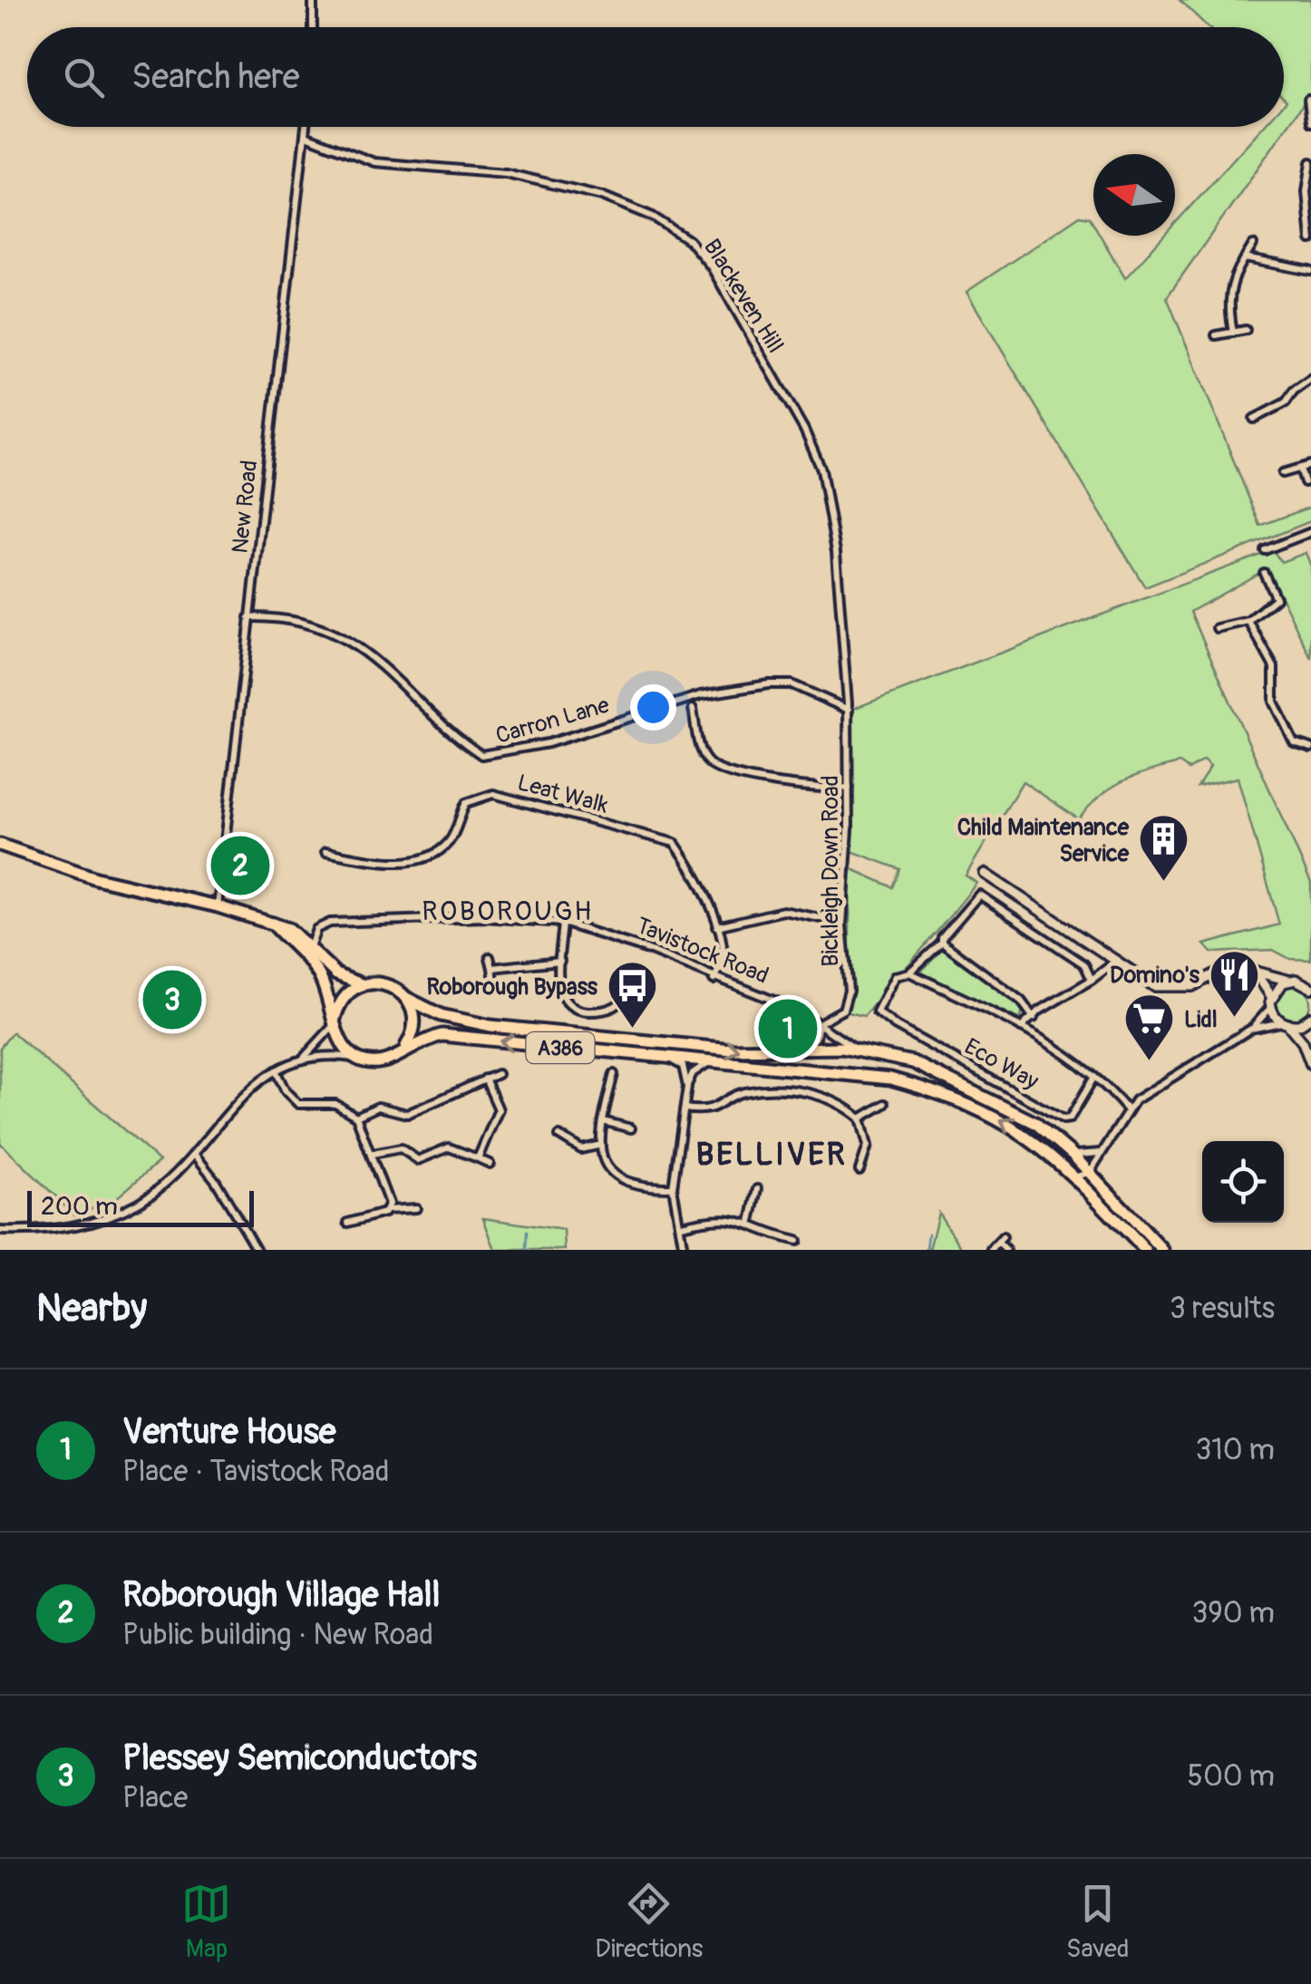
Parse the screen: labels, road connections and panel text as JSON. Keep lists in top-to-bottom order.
{
  "streets": {
    "highway": ["Tavistock Road", "A386"],
    "street": [
      "Blackeven Hill",
      "New Road",
      "Carron Lane",
      "Leat Walk",
      "Bickleigh Down Road",
      "Eco Way"
    ]
  },
  "crossings": [
    ["Blackeven Hill", "New Road"],
    ["Blackeven Hill", "Carron Lane"],
    ["Blackeven Hill", "Bickleigh Down Road"],
    ["New Road", "Carron Lane"],
    ["New Road", "Tavistock Road"],
    ["Carron Lane", "Bickleigh Down Road"],
    ["Leat Walk", "Tavistock Road"],
    ["Bickleigh Down Road", "Tavistock Road"],
    ["Tavistock Road", "A386"]
  ],
  "districts": ["ROBOROUGH", "BELLIVER"],
  "places": {
    "building": ["Child Maintenance Service"],
    "restaurant": ["Domino's"],
    "bus stop": ["Roborough Bypass"],
    "supermarket": ["Lidl"]
  },
  "scale_bar": "200 m",
  "north": "left",
  "page": {
    "search": "Search here",
    "pins": ["2", "3", "1"],
    "scale": "200 m",
    "heading": ["Nearby", "3 results"],
    "list": [
      {
        "mark": "1",
        "name": "Venture House",
        "note": "Place · Tavistock Road",
        "value": "310 m"
      },
      {
        "mark": "2",
        "name": "Roborough Village Hall",
        "note": "Public building · New Road",
        "value": "390 m"
      },
      {
        "mark": "3",
        "name": "Plessey Semiconductors",
        "note": "Place",
        "value": "500 m"
      }
    ],
    "nav": ["Map", "Directions", "Saved"]
  }
}
